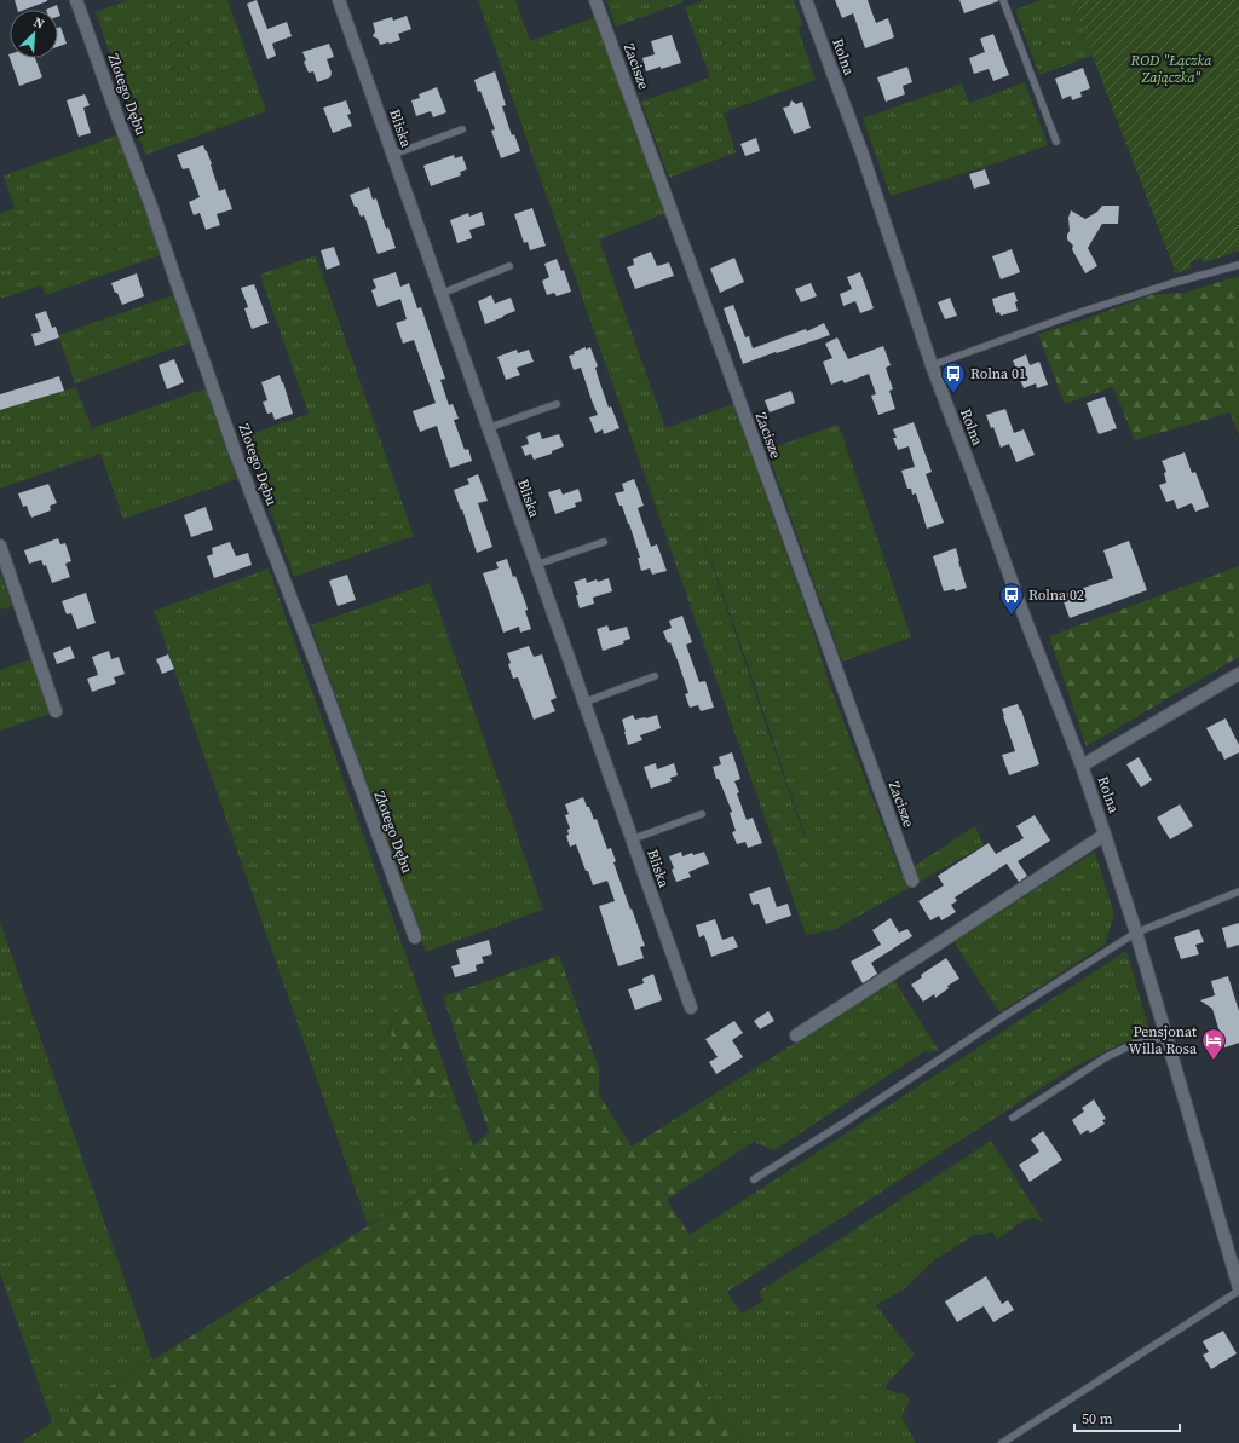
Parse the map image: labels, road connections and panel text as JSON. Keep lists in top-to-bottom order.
{
  "streets": {
    "street": [
      "Rolna",
      "Zacisze",
      "Złotego Dębu",
      "Bliska"
    ]
  },
  "parks": ["ROD \"Łączka Zajączka\""],
  "places": {
    "bus stop": ["Rolna 01", "Rolna 02"],
    "hotel": ["Pensjonat Willa Rosa"]
  },
  "scale_bar": "50 m",
  "north": "top right"
}
